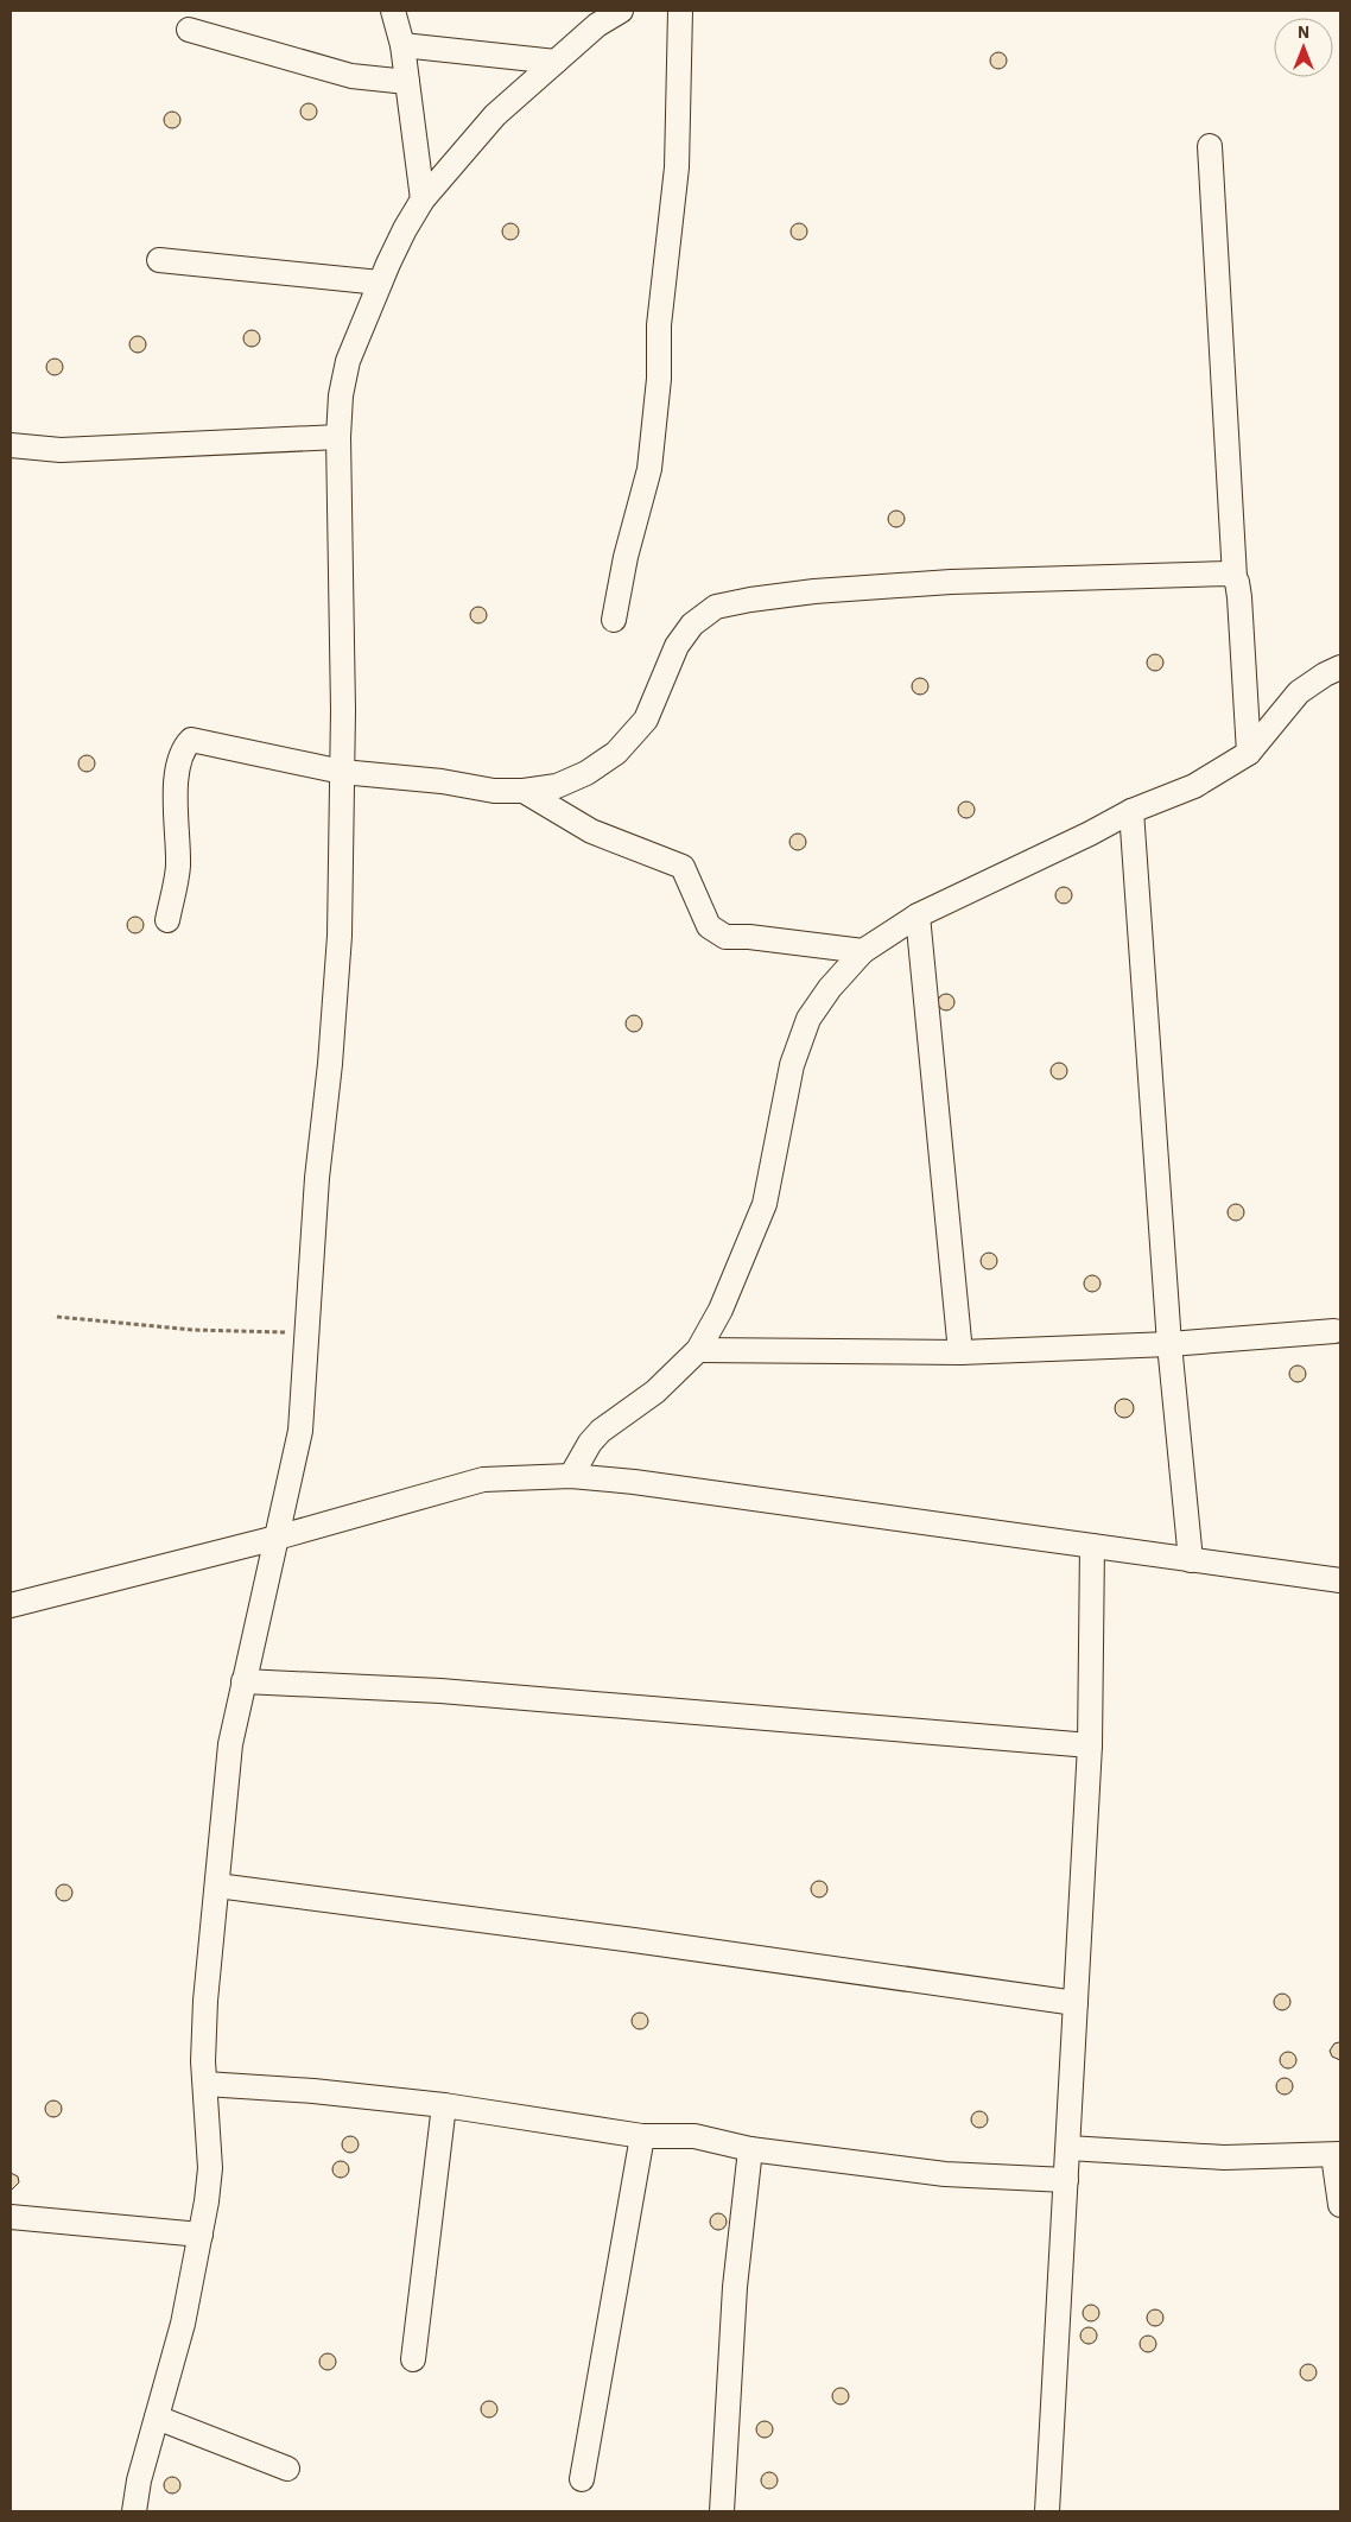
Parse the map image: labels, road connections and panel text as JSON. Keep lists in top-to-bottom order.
{
  "north": "top"
}
